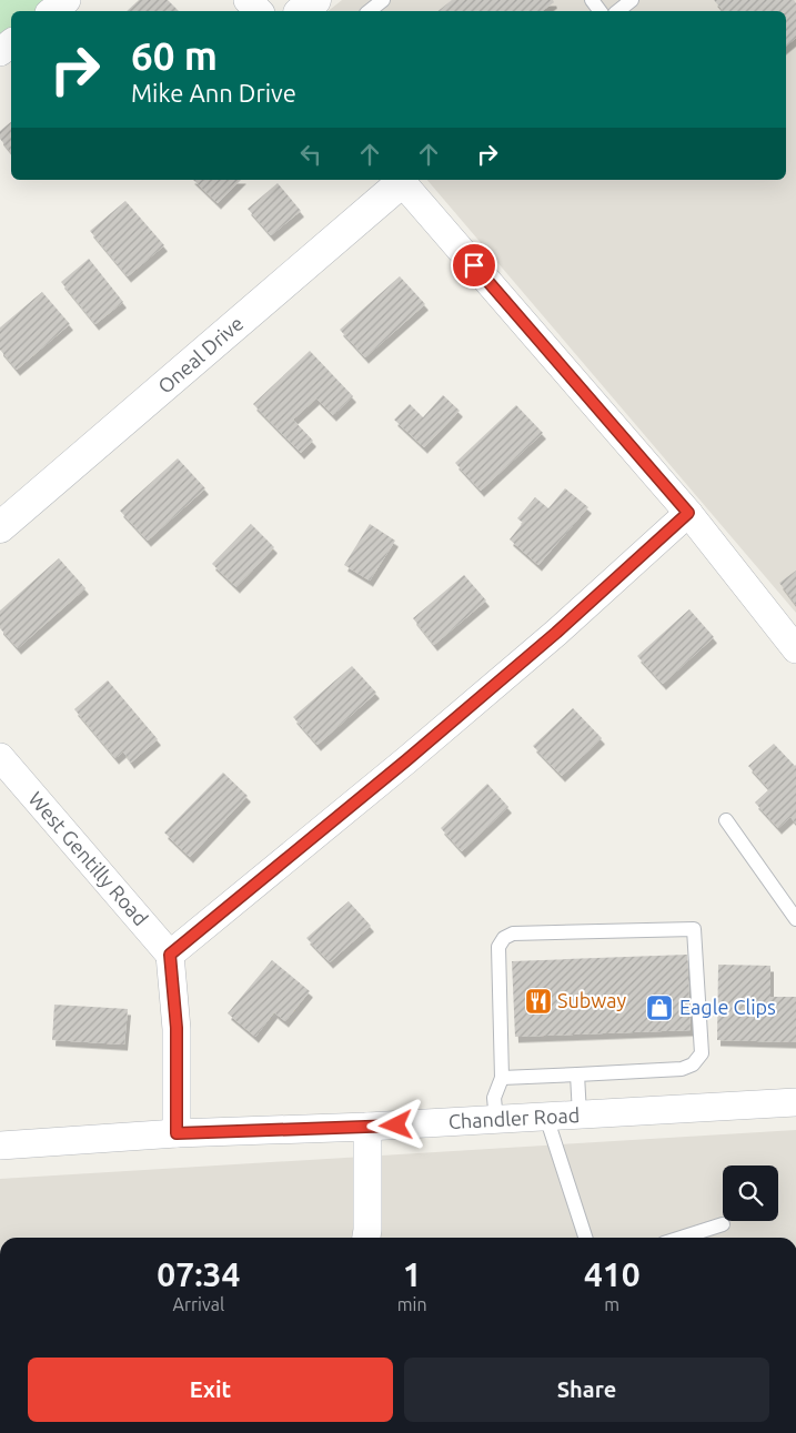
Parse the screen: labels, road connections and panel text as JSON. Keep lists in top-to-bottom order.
{
  "streets": {
    "street": ["Oneal Drive", "West Gentilly Road", "Chandler Road"]
  },
  "places": {
    "restaurant": ["Subway"],
    "shop": ["Eagle Clips"]
  },
  "page": {
    "turn": ["60 m", "Mike Ann Drive"],
    "eta": [
      "07:34",
      "Arrival",
      "1",
      "min",
      "410",
      "m"
    ],
    "buttons": ["Exit", "Share"]
  }
}
